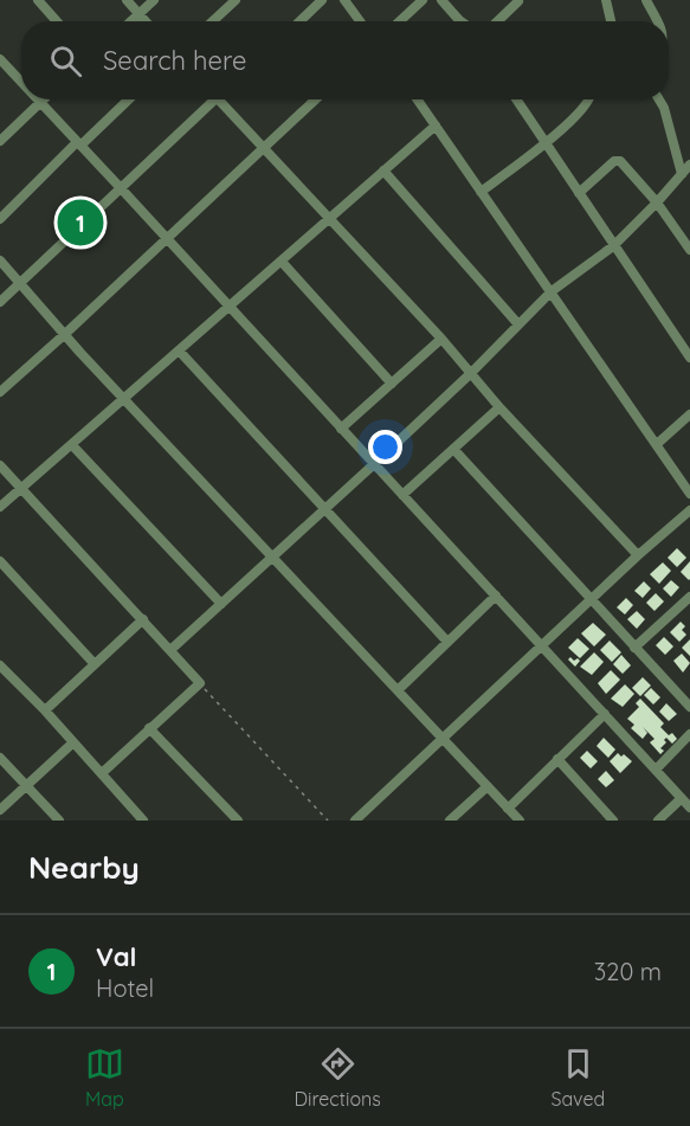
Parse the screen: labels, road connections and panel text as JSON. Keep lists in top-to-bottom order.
{
  "page": {
    "search": "Search here",
    "pins": "1",
    "heading": "Nearby",
    "list": [
      {
        "mark": "1",
        "name": "Val",
        "note": "Hotel",
        "value": "320 m"
      }
    ],
    "nav": ["Map", "Directions", "Saved"]
  }
}
